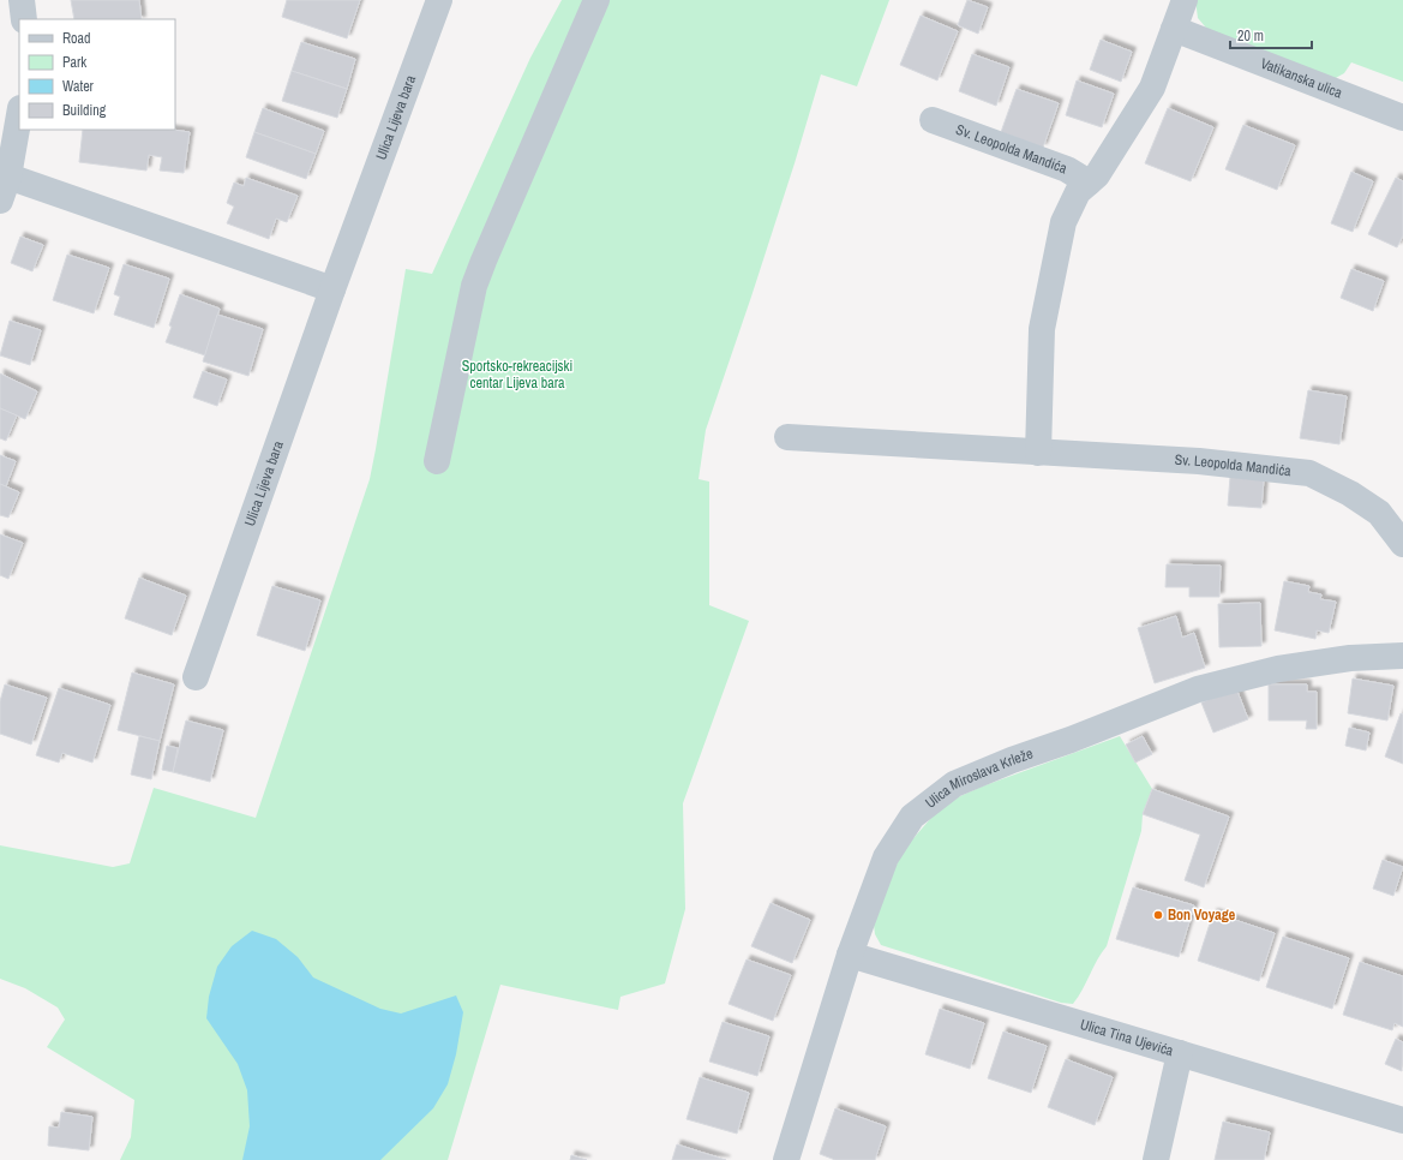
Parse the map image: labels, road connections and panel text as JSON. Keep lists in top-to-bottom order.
{
  "streets": {
    "street": [
      "Vatikanska ulica",
      "Ulica Lijeva bara",
      "Sv. Leopolda Mandića",
      "Ulica Miroslava Krleže",
      "Ulica Tina Ujevića"
    ]
  },
  "crossings": [
    ["Vatikanska ulica", "Sv. Leopolda Mandića"],
    ["Ulica Miroslava Krleže", "Ulica Tina Ujevića"]
  ],
  "parks": ["Sportsko-rekreacijski centar Lijeva bara"],
  "places": ["Bon Voyage"],
  "legend": [
    "Road",
    "Park",
    "Water",
    "Building"
  ],
  "scale_bar": "20 m"
}
